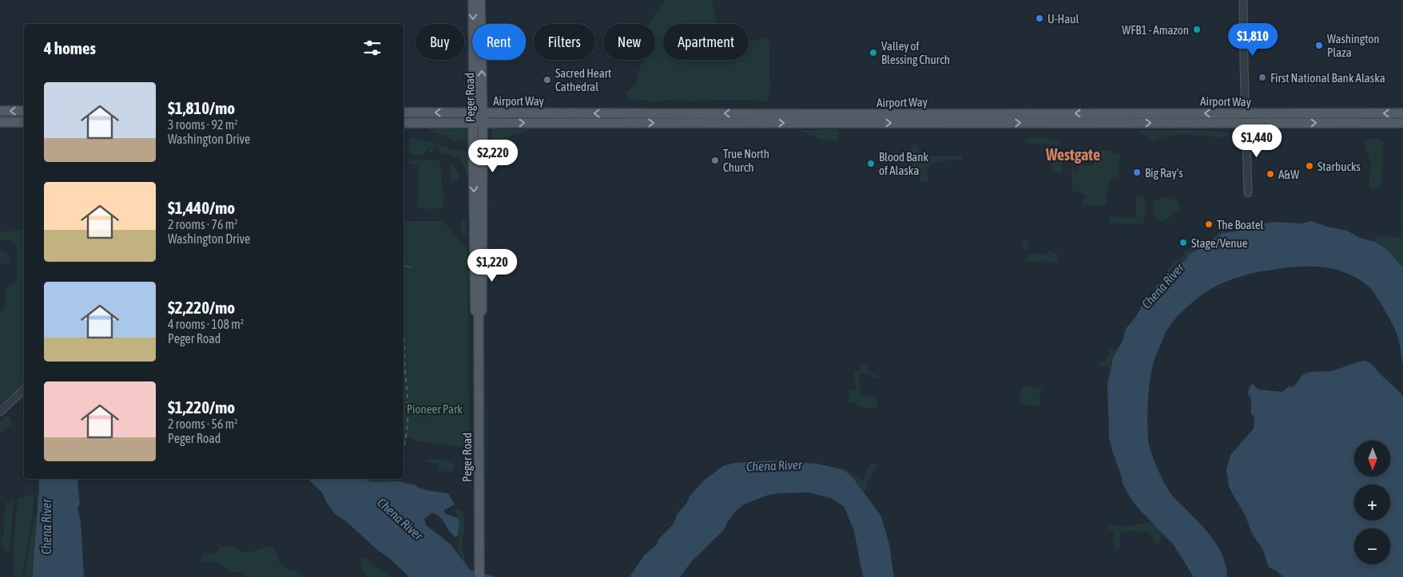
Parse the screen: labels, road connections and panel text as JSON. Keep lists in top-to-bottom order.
{
  "streets": {
    "main road": ["Peger Road", "Airport Way"]
  },
  "crossings": [
    ["Peger Road", "Airport Way"]
  ],
  "districts": ["Westgate"],
  "water": ["Chena River"],
  "parks": ["Pioneer Park"],
  "places": [
    "U-Haul",
    "WFB1 - Amazon",
    "Washington Plaza",
    "Valley of Blessing Church",
    "First National Bank Alaska",
    "Sacred Heart Cathedral",
    "True North Church",
    "Blood Bank of Alaska",
    "Starbucks",
    "Big Ray's",
    "A&W",
    "The Boatel",
    "Stage/Venue"
  ],
  "north": "bottom",
  "page": {
    "price": [
      "$1,810",
      "$1,440",
      "$2,220",
      "$1,220"
    ],
    "chip": [
      "Buy",
      "Rent",
      "Filters",
      "New",
      "Apartment"
    ],
    "heading": "4 homes",
    "list": [
      {
        "name": "$1,810/mo",
        "note": "3 rooms · 92 m² · Washington Drive"
      },
      {
        "name": "$1,440/mo",
        "note": "2 rooms · 76 m² · Washington Drive"
      },
      {
        "name": "$2,220/mo",
        "note": "4 rooms · 108 m² · Peger Road"
      },
      {
        "name": "$1,220/mo",
        "note": "2 rooms · 56 m² · Peger Road"
      }
    ],
    "map_buttons": ["+", "−"]
  }
}
